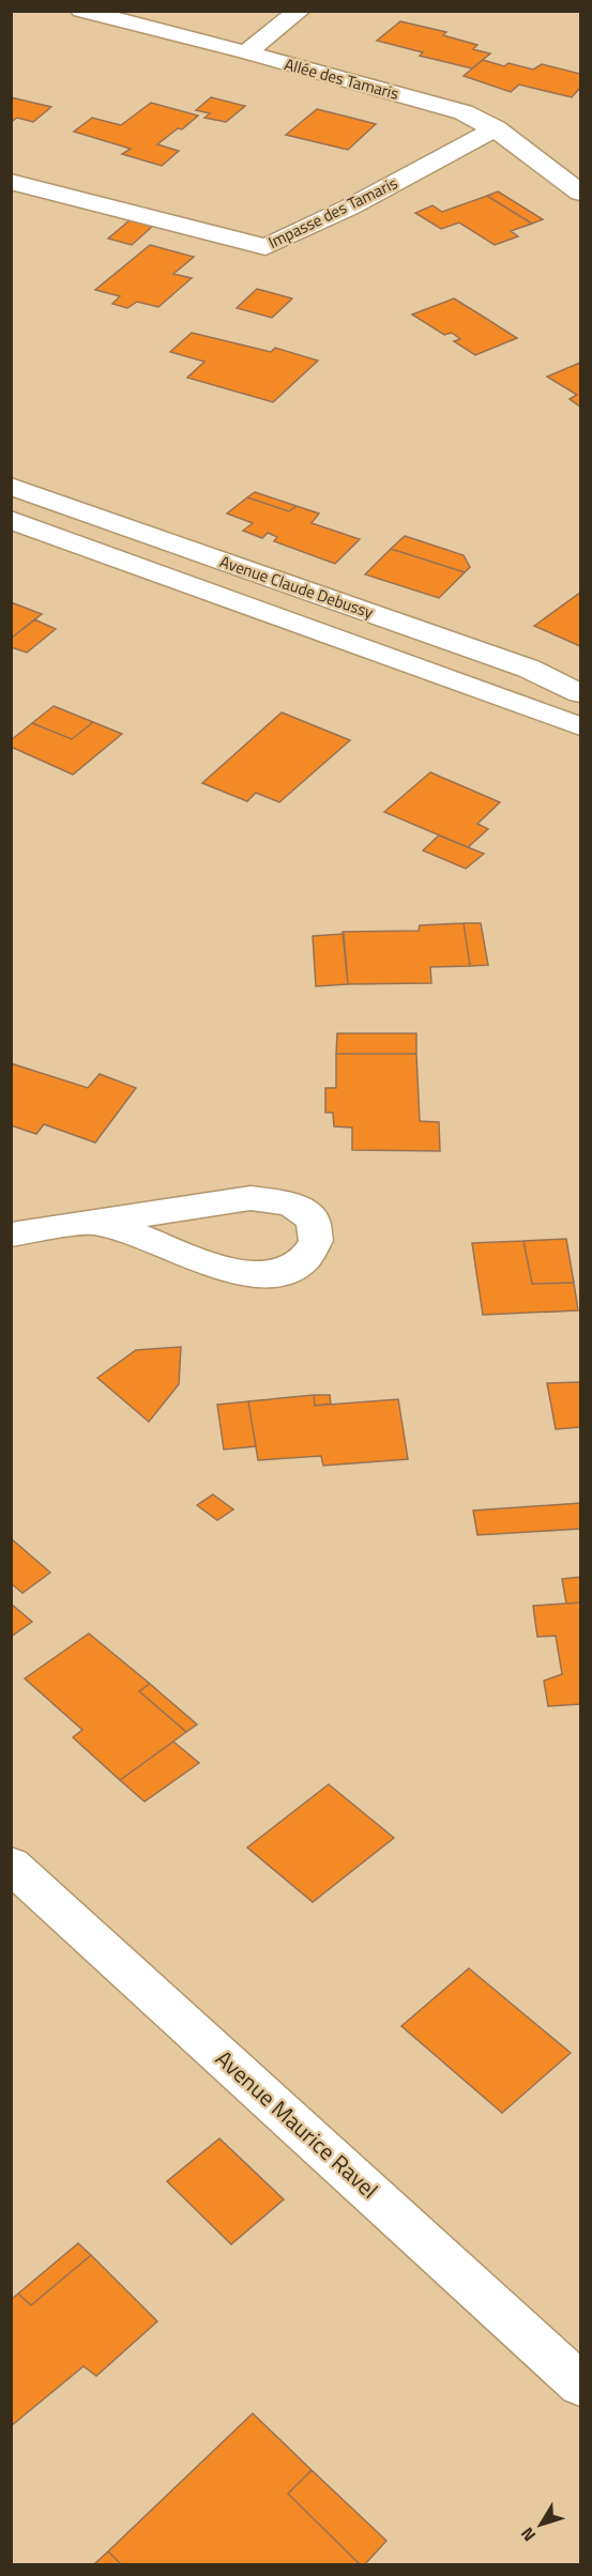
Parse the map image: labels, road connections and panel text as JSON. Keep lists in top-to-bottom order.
{
  "streets": {
    "street": [
      "Allée des Tamaris",
      "Impasse des Tamaris",
      "Avenue Claude Debussy",
      "Avenue Maurice Ravel"
    ]
  },
  "crossings": [
    ["Allée des Tamaris", "Impasse des Tamaris"]
  ],
  "north": "bottom left"
}
